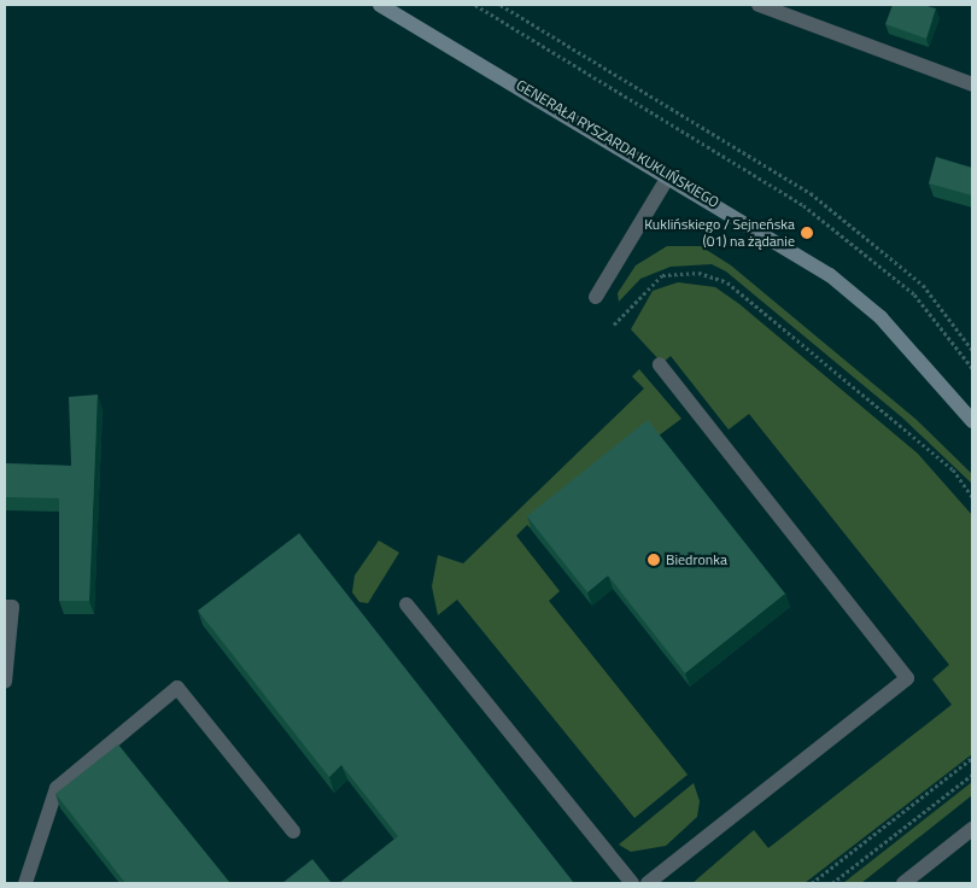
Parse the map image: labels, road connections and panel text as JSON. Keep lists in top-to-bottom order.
{
  "streets": {
    "main road": ["GENERAŁA RYSZARDA KUKLIŃSKIEGO"]
  },
  "places": ["Kuklińskiego / Sejneńska (01) na żądanie", "Biedronka"]
}
